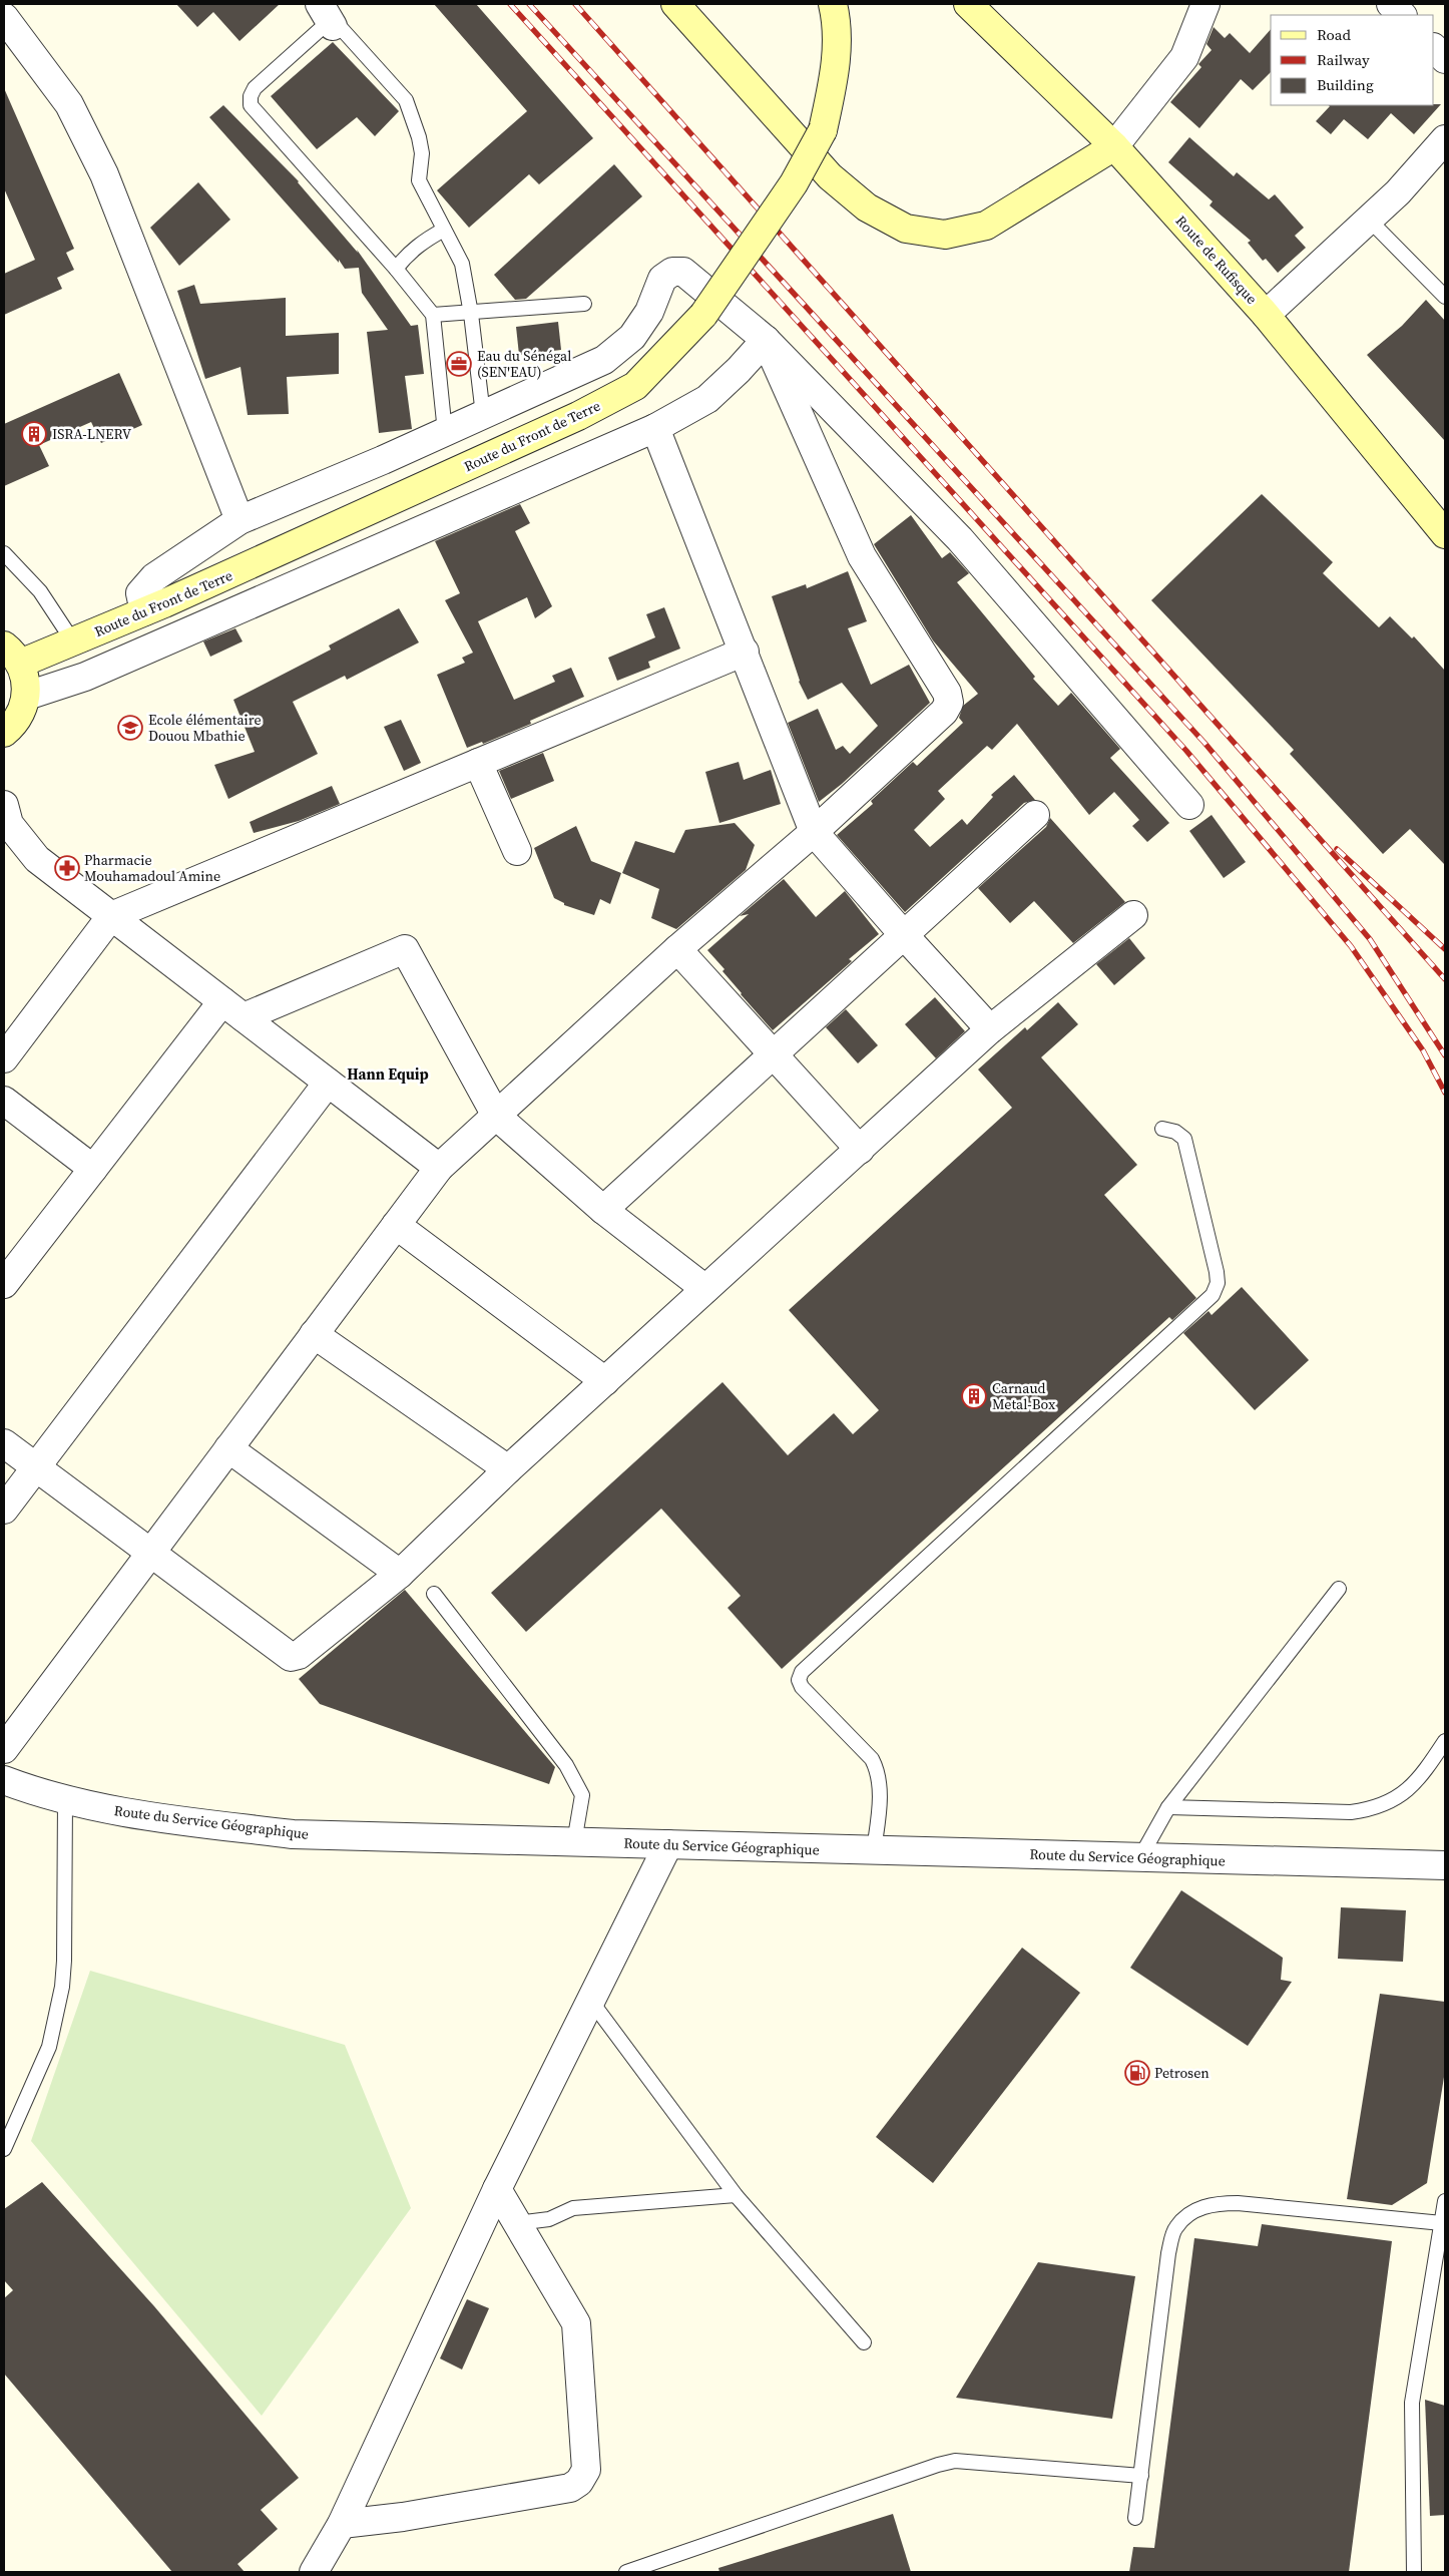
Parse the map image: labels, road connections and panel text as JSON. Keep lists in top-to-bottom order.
{
  "streets": {
    "main road": ["Route de Rufisque", "Route du Front de Terre"],
    "street": ["Route du Service Géographique"]
  },
  "districts": ["Hann Equip"],
  "places": {
    "office": ["Eau du Sénégal (SEN'EAU)"],
    "building": ["ISRA-LNERV", "Carnaud Metal-Box"],
    "school or university": ["Ecole élémentaire Douou Mbathie"],
    "pharmacy": ["Pharmacie Mouhamadoul Amine"],
    "fuel station": ["Petrosen"]
  },
  "legend": ["Road", "Railway", "Building"]
}
